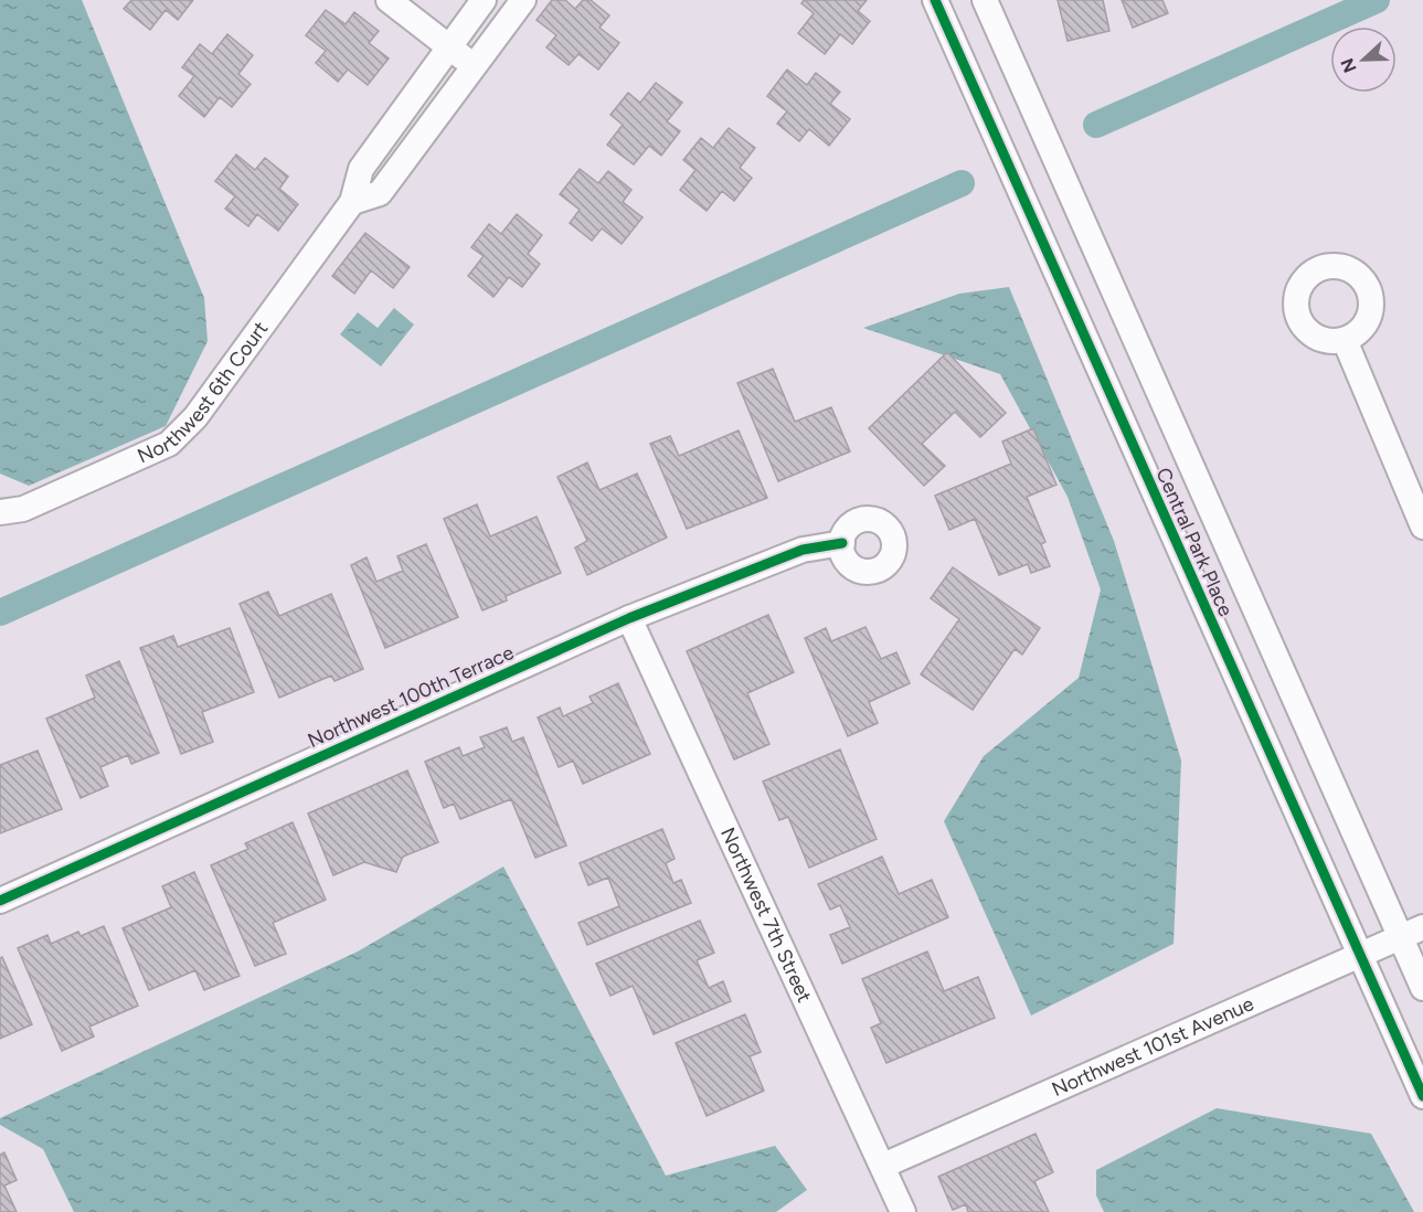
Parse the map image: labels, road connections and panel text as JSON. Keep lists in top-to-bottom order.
{
  "streets": {
    "street": [
      "Northwest 6th Court",
      "Central Park Place",
      "Northwest 100th Terrace",
      "Northwest 7th Street",
      "Northwest 101st Avenue"
    ]
  },
  "crossings": [
    ["Central Park Place", "Northwest 101st Avenue"],
    ["Northwest 100th Terrace", "Northwest 7th Street"],
    ["Northwest 7th Street", "Northwest 101st Avenue"]
  ],
  "north": "left"
}
